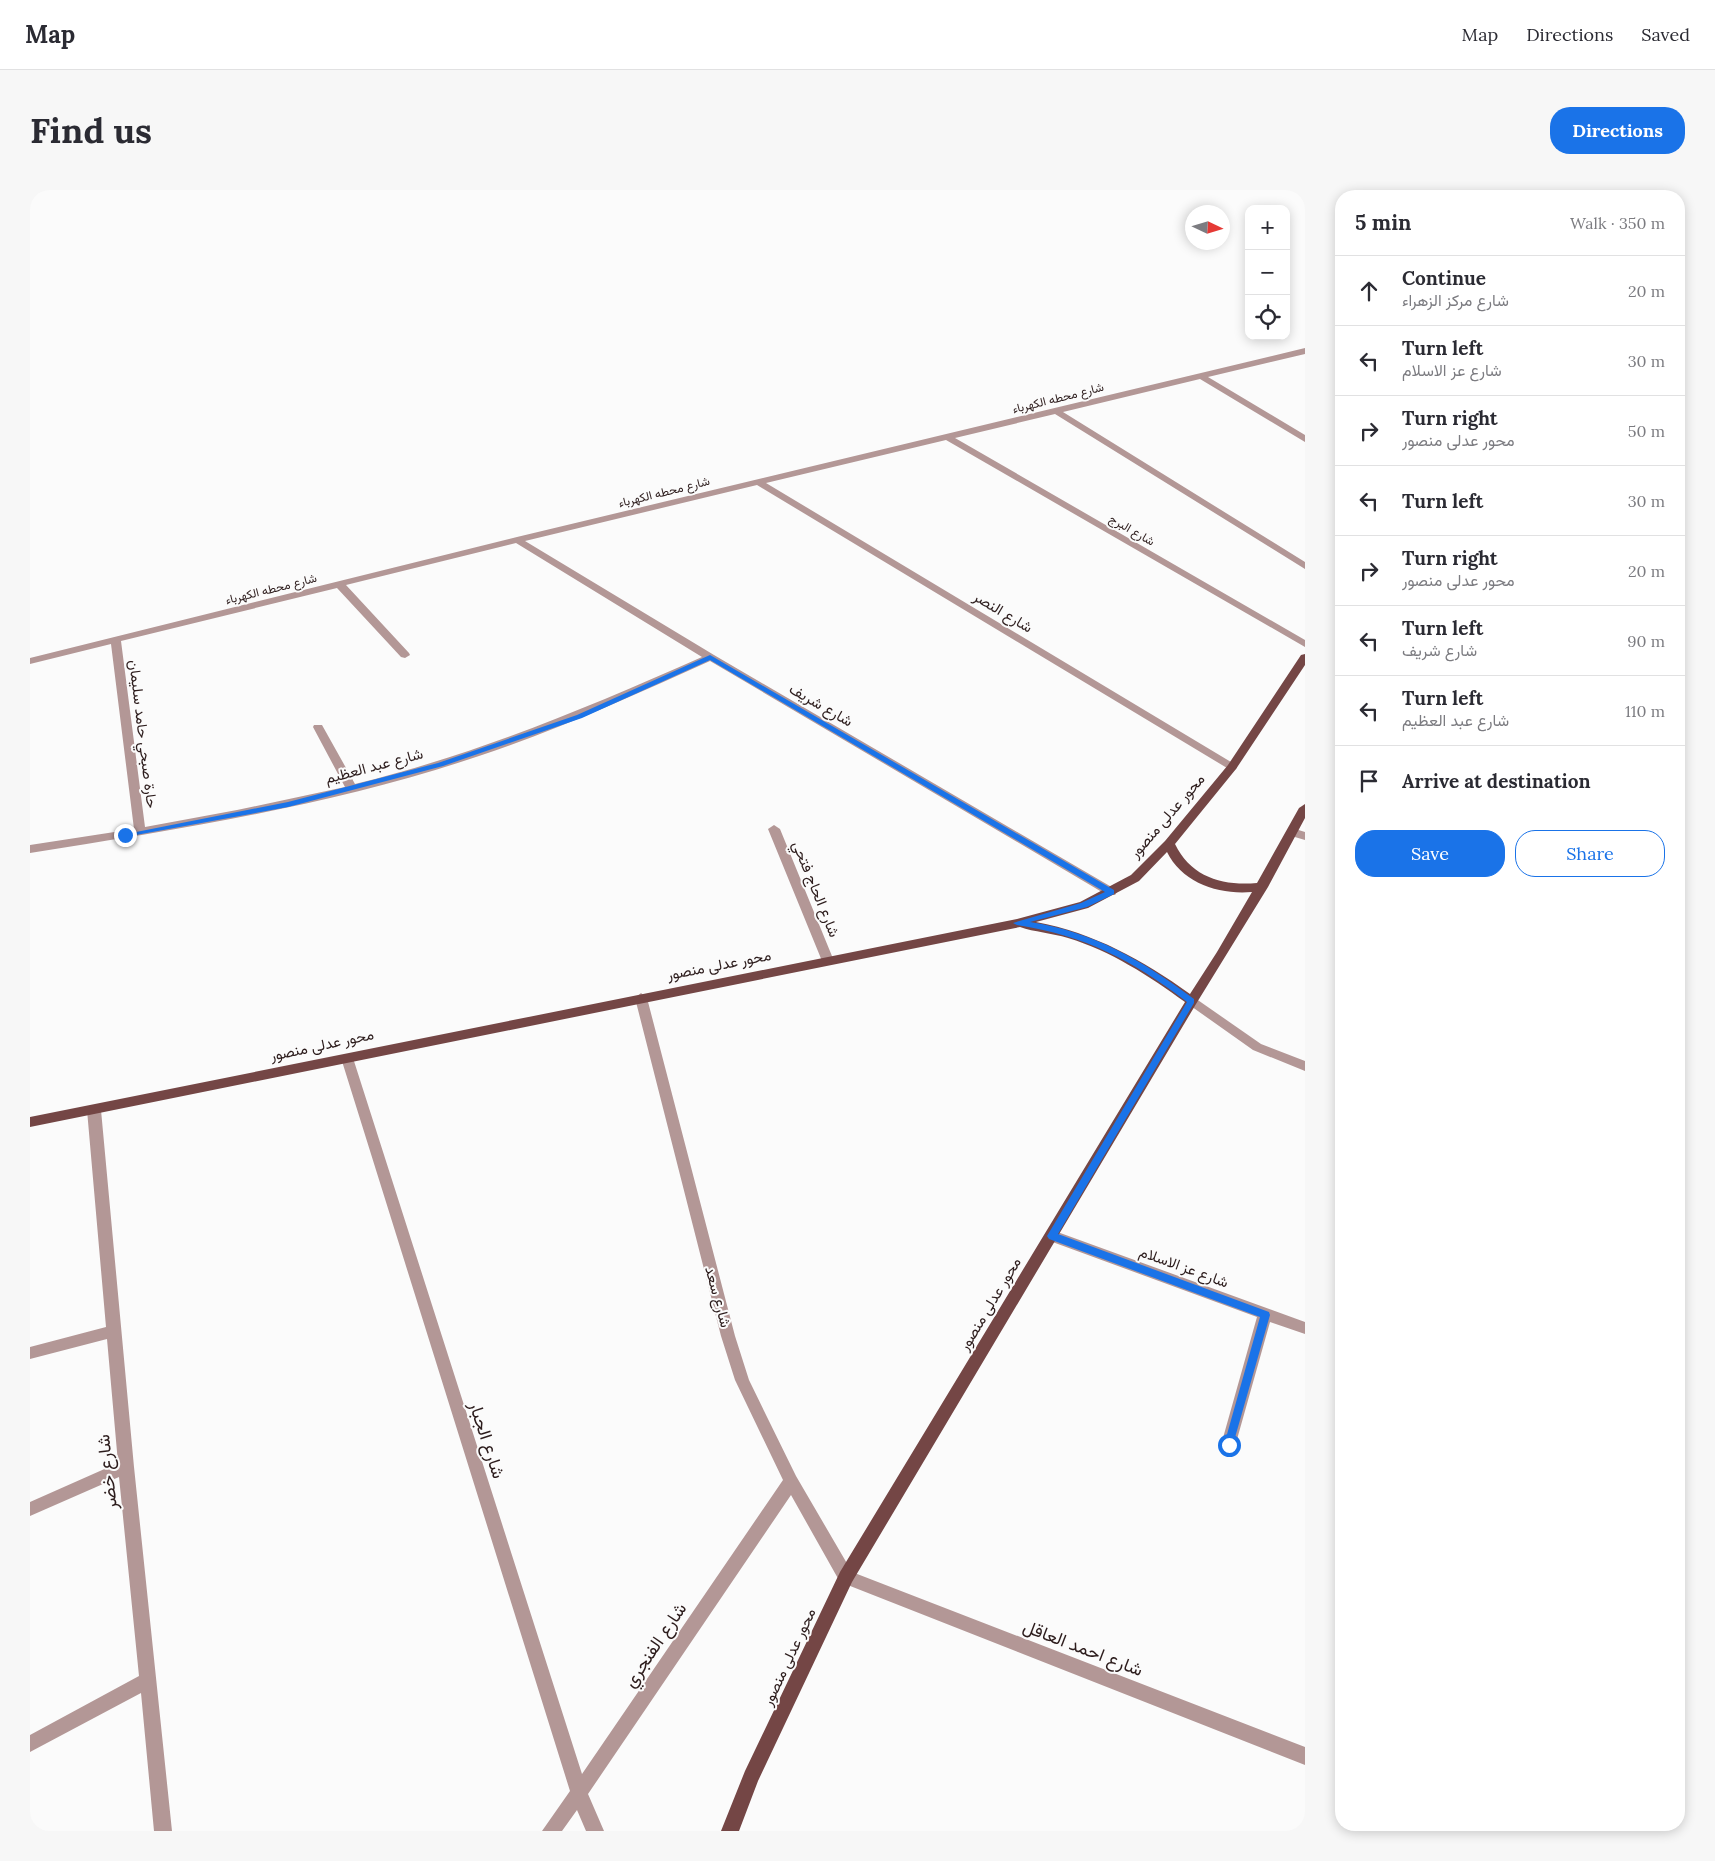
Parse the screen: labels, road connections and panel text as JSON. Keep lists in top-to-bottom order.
{
  "streets": {
    "main road": ["محور عدلى منصور"],
    "street": [
      "شارع محطه الكهرباء",
      "شارع البرج",
      "شارع النصر",
      "شارع شريف",
      "حارة صبحي حامد سليمان",
      "شارع عبد العظيم",
      "شارع الحاج فتحي",
      "شارع عز الاسلام",
      "شارع سعد",
      "شارع الجبار",
      "شارع خضر",
      "شارع الفنجري",
      "شارع احمد العاقل"
    ]
  },
  "crossings": [
    ["شارع محطه الكهرباء", "شارع البرج"],
    ["شارع محطه الكهرباء", "شارع النصر"],
    ["شارع محطه الكهرباء", "شارع شريف"],
    ["شارع محطه الكهرباء", "حارة صبحي حامد سليمان"],
    ["شارع النصر", "محور عدلى منصور"],
    ["شارع شريف", "شارع عبد العظيم"],
    ["شارع شريف", "محور عدلى منصور"],
    ["حارة صبحي حامد سليمان", "شارع عبد العظيم"],
    ["محور عدلى منصور", "شارع الحاج فتحي"],
    ["محور عدلى منصور", "شارع عز الاسلام"],
    ["محور عدلى منصور", "شارع سعد"],
    ["محور عدلى منصور", "شارع الجبار"],
    ["محور عدلى منصور", "شارع خضر"],
    ["محور عدلى منصور", "شارع احمد العاقل"],
    ["شارع سعد", "شارع الفنجري"],
    ["شارع سعد", "شارع احمد العاقل"],
    ["شارع الجبار", "شارع الفنجري"]
  ],
  "north": "right",
  "page": {
    "header": "Map",
    "nav": ["Map", "Directions", "Saved"],
    "buttons": [
      "Directions",
      ["Save", "Share"]
    ],
    "title": "Find us",
    "heading": ["5 min", "Walk · 350 m"],
    "map_buttons": ["+", "−"],
    "list": [
      ["Continue", "شارع مركز الزهراء", "20 m"],
      ["Turn left", "شارع عز الاسلام", "30 m"],
      ["Turn right", "محور عدلى منصور", "50 m"],
      ["Turn left", "30 m"],
      ["Turn right", "محور عدلى منصور", "20 m"],
      ["Turn left", "شارع شريف", "90 m"],
      ["Turn left", "شارع عبد العظيم", "110 m"],
      "Arrive at destination"
    ]
  }
}
